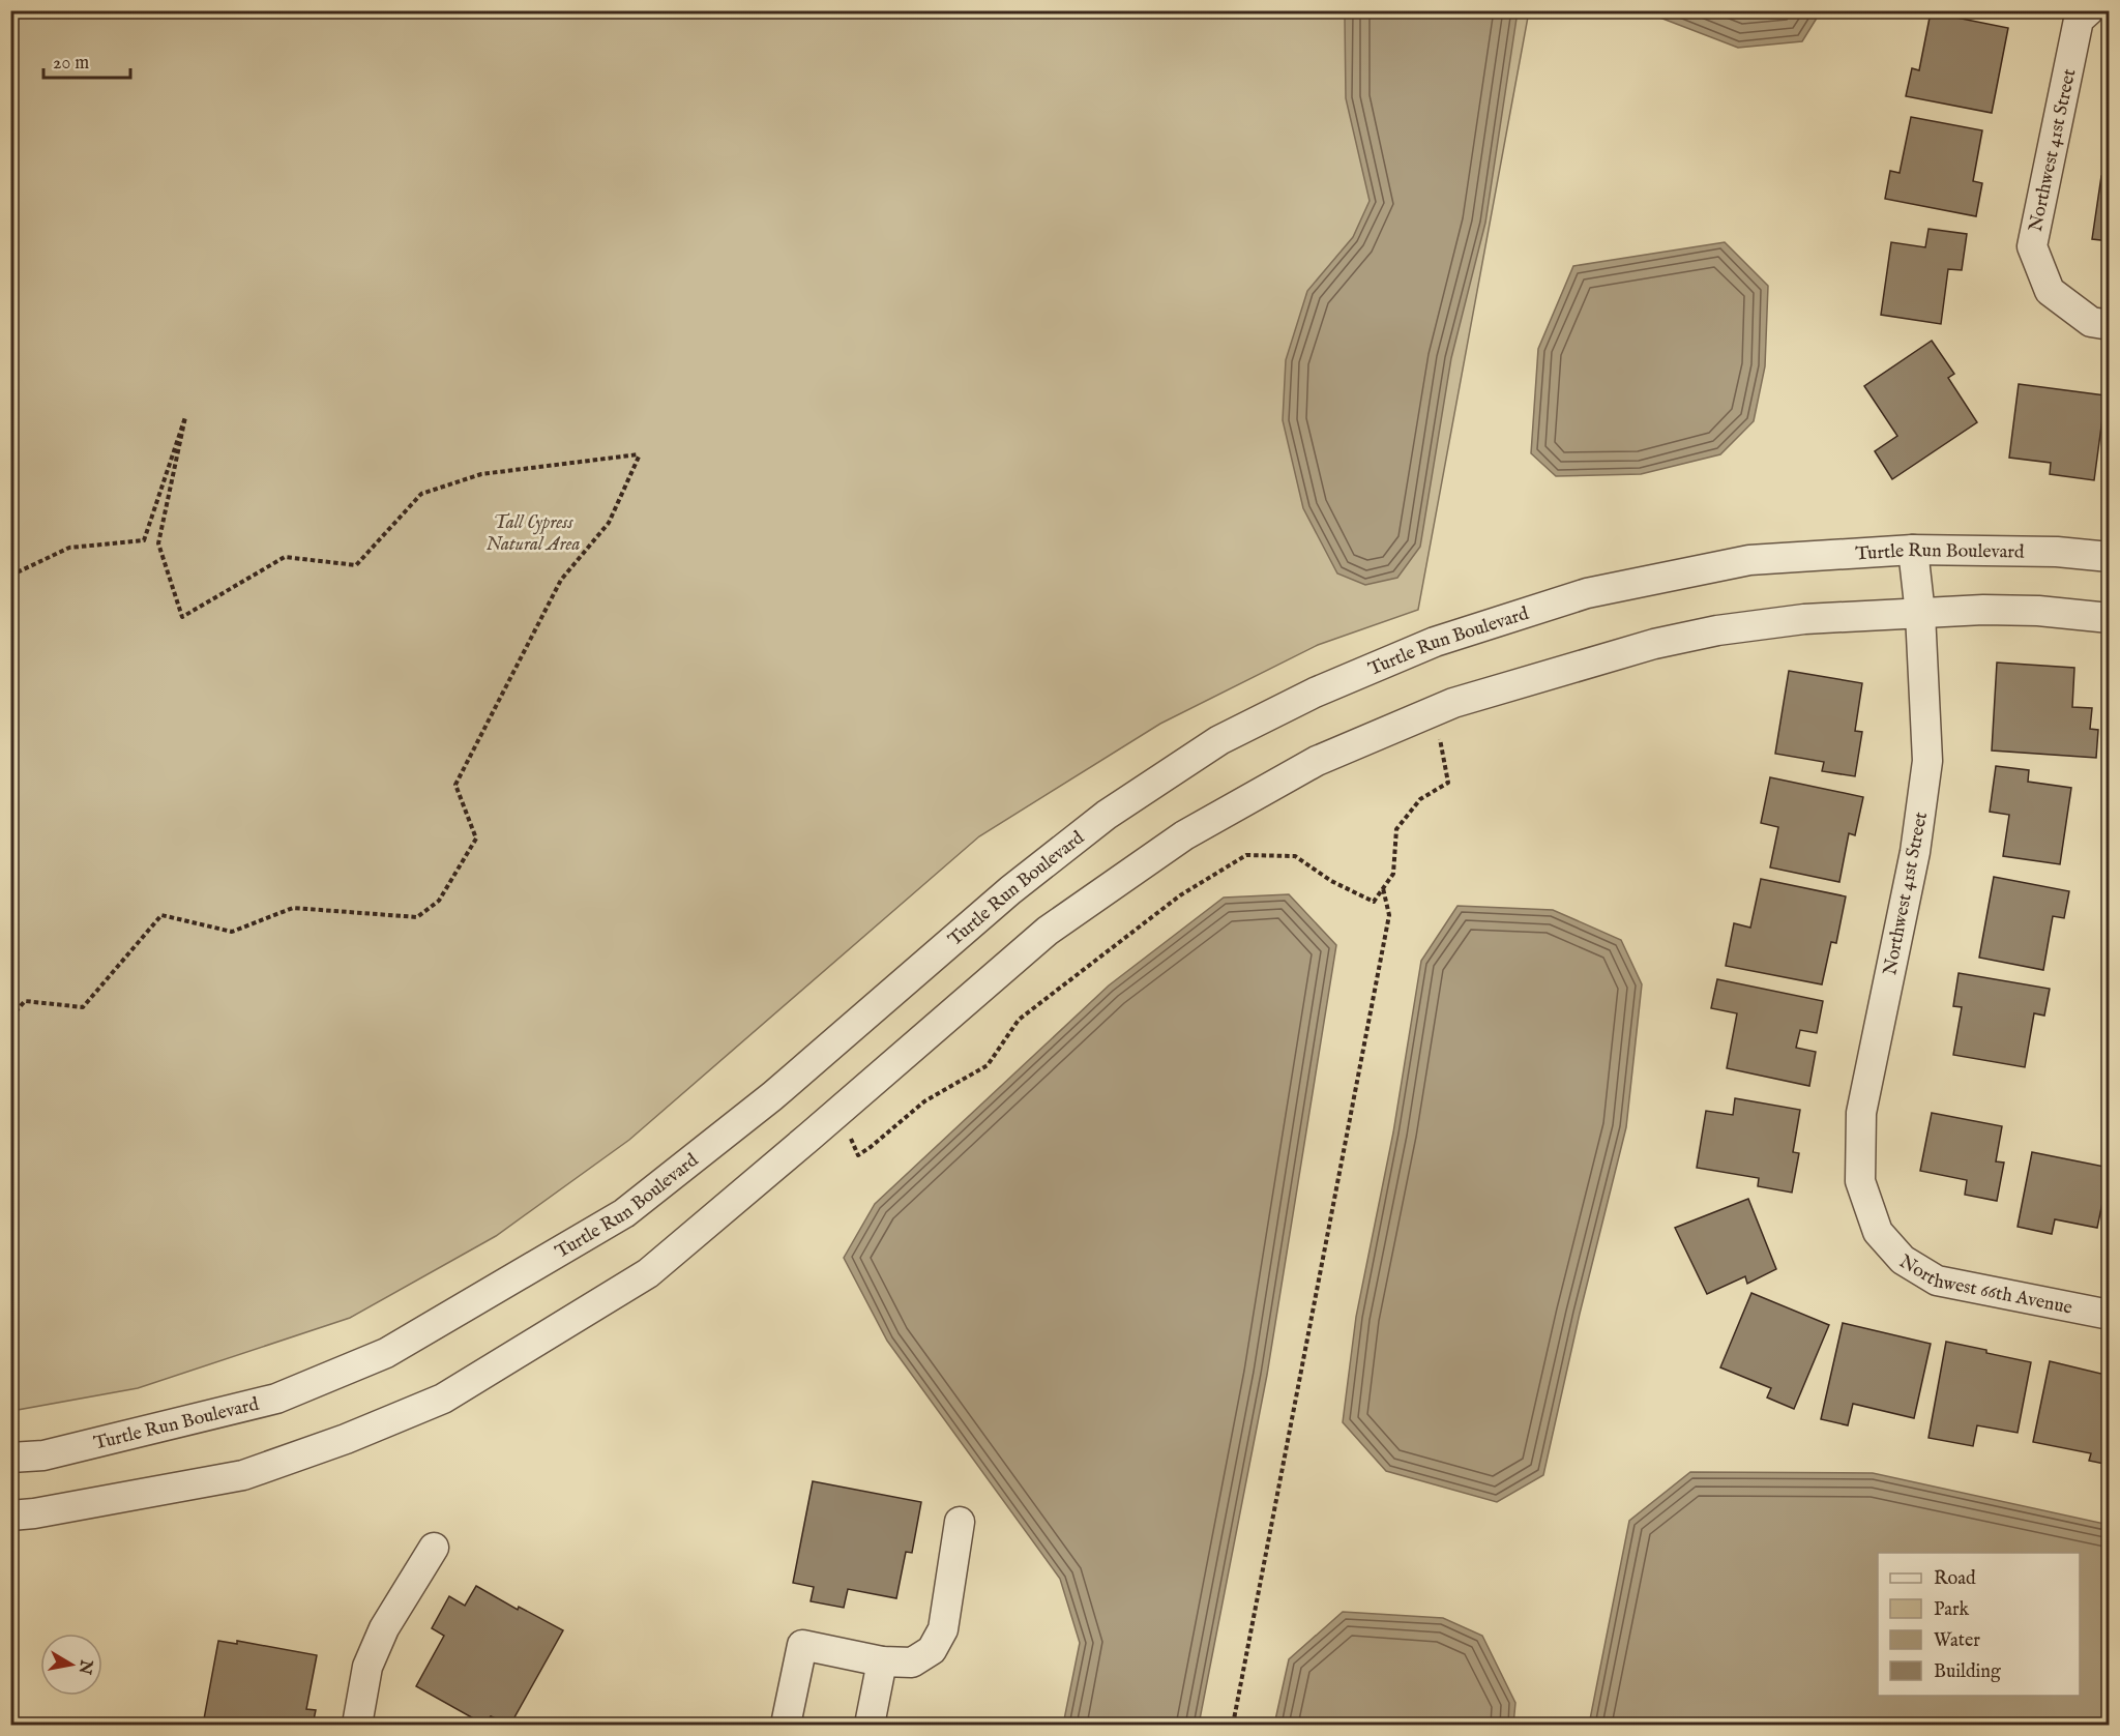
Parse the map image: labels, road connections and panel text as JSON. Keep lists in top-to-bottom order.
{
  "streets": {
    "street": ["Northwest 41st Street", "Turtle Run Boulevard", "Northwest 66th Avenue"]
  },
  "crossings": [
    ["Northwest 41st Street", "Turtle Run Boulevard"],
    ["Northwest 41st Street", "Northwest 66th Avenue"]
  ],
  "parks": ["Tall Cypress Natural Area"],
  "legend": [
    "Road",
    "Park",
    "Water",
    "Building"
  ],
  "scale_bar": "20 m",
  "north": "right"
}
